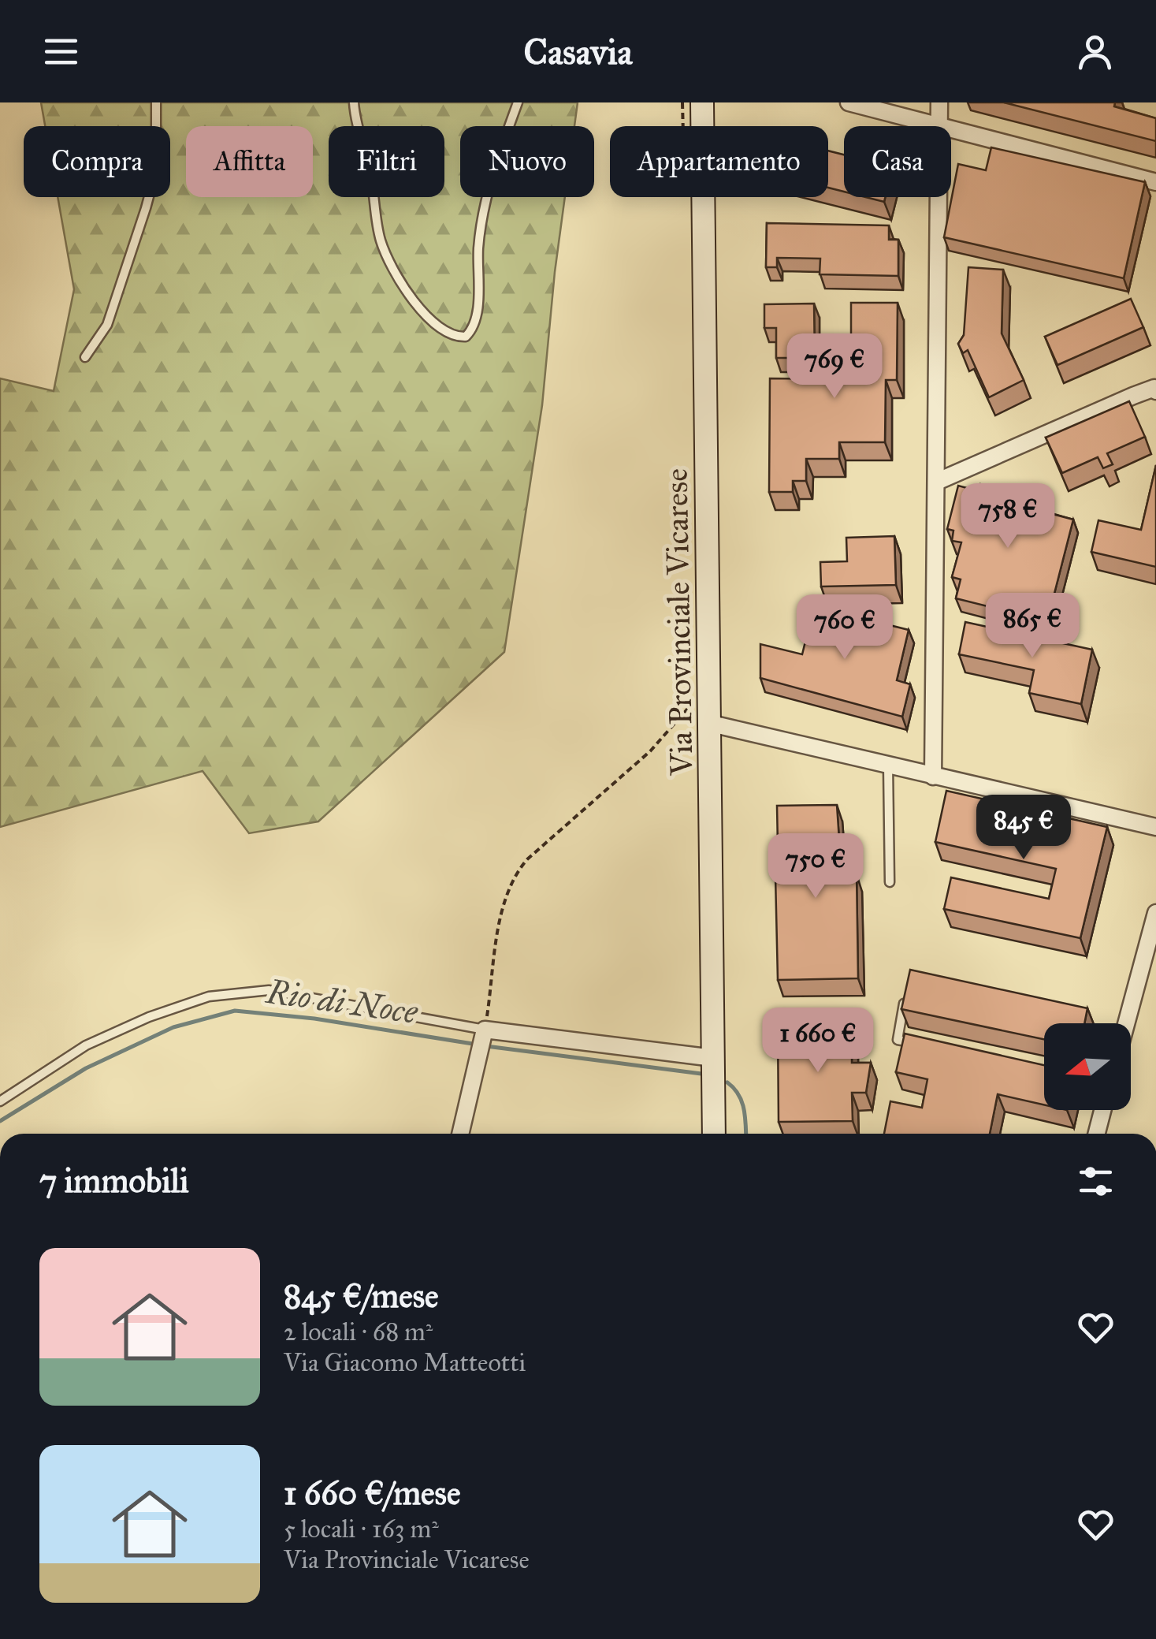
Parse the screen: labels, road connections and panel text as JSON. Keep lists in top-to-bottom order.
{
  "streets": {
    "main road": ["Via Provinciale Vicarese"]
  },
  "water": ["Rio di Noce"],
  "north": "left",
  "page": {
    "header": "Casavia",
    "chip": [
      "Compra",
      "Affitta",
      "Filtri",
      "Nuovo",
      "Appartamento",
      "Casa"
    ],
    "price": [
      "769 €",
      "758 €",
      "865 €",
      "760 €",
      "845 €",
      "750 €",
      "1 660 €"
    ],
    "heading": "7 immobili",
    "list": [
      {
        "name": "845 €/mese",
        "note": "2 locali · 68 m² · Via Giacomo Matteotti"
      },
      {
        "name": "1 660 €/mese",
        "note": "5 locali · 163 m² · Via Provinciale Vicarese"
      }
    ]
  }
}
